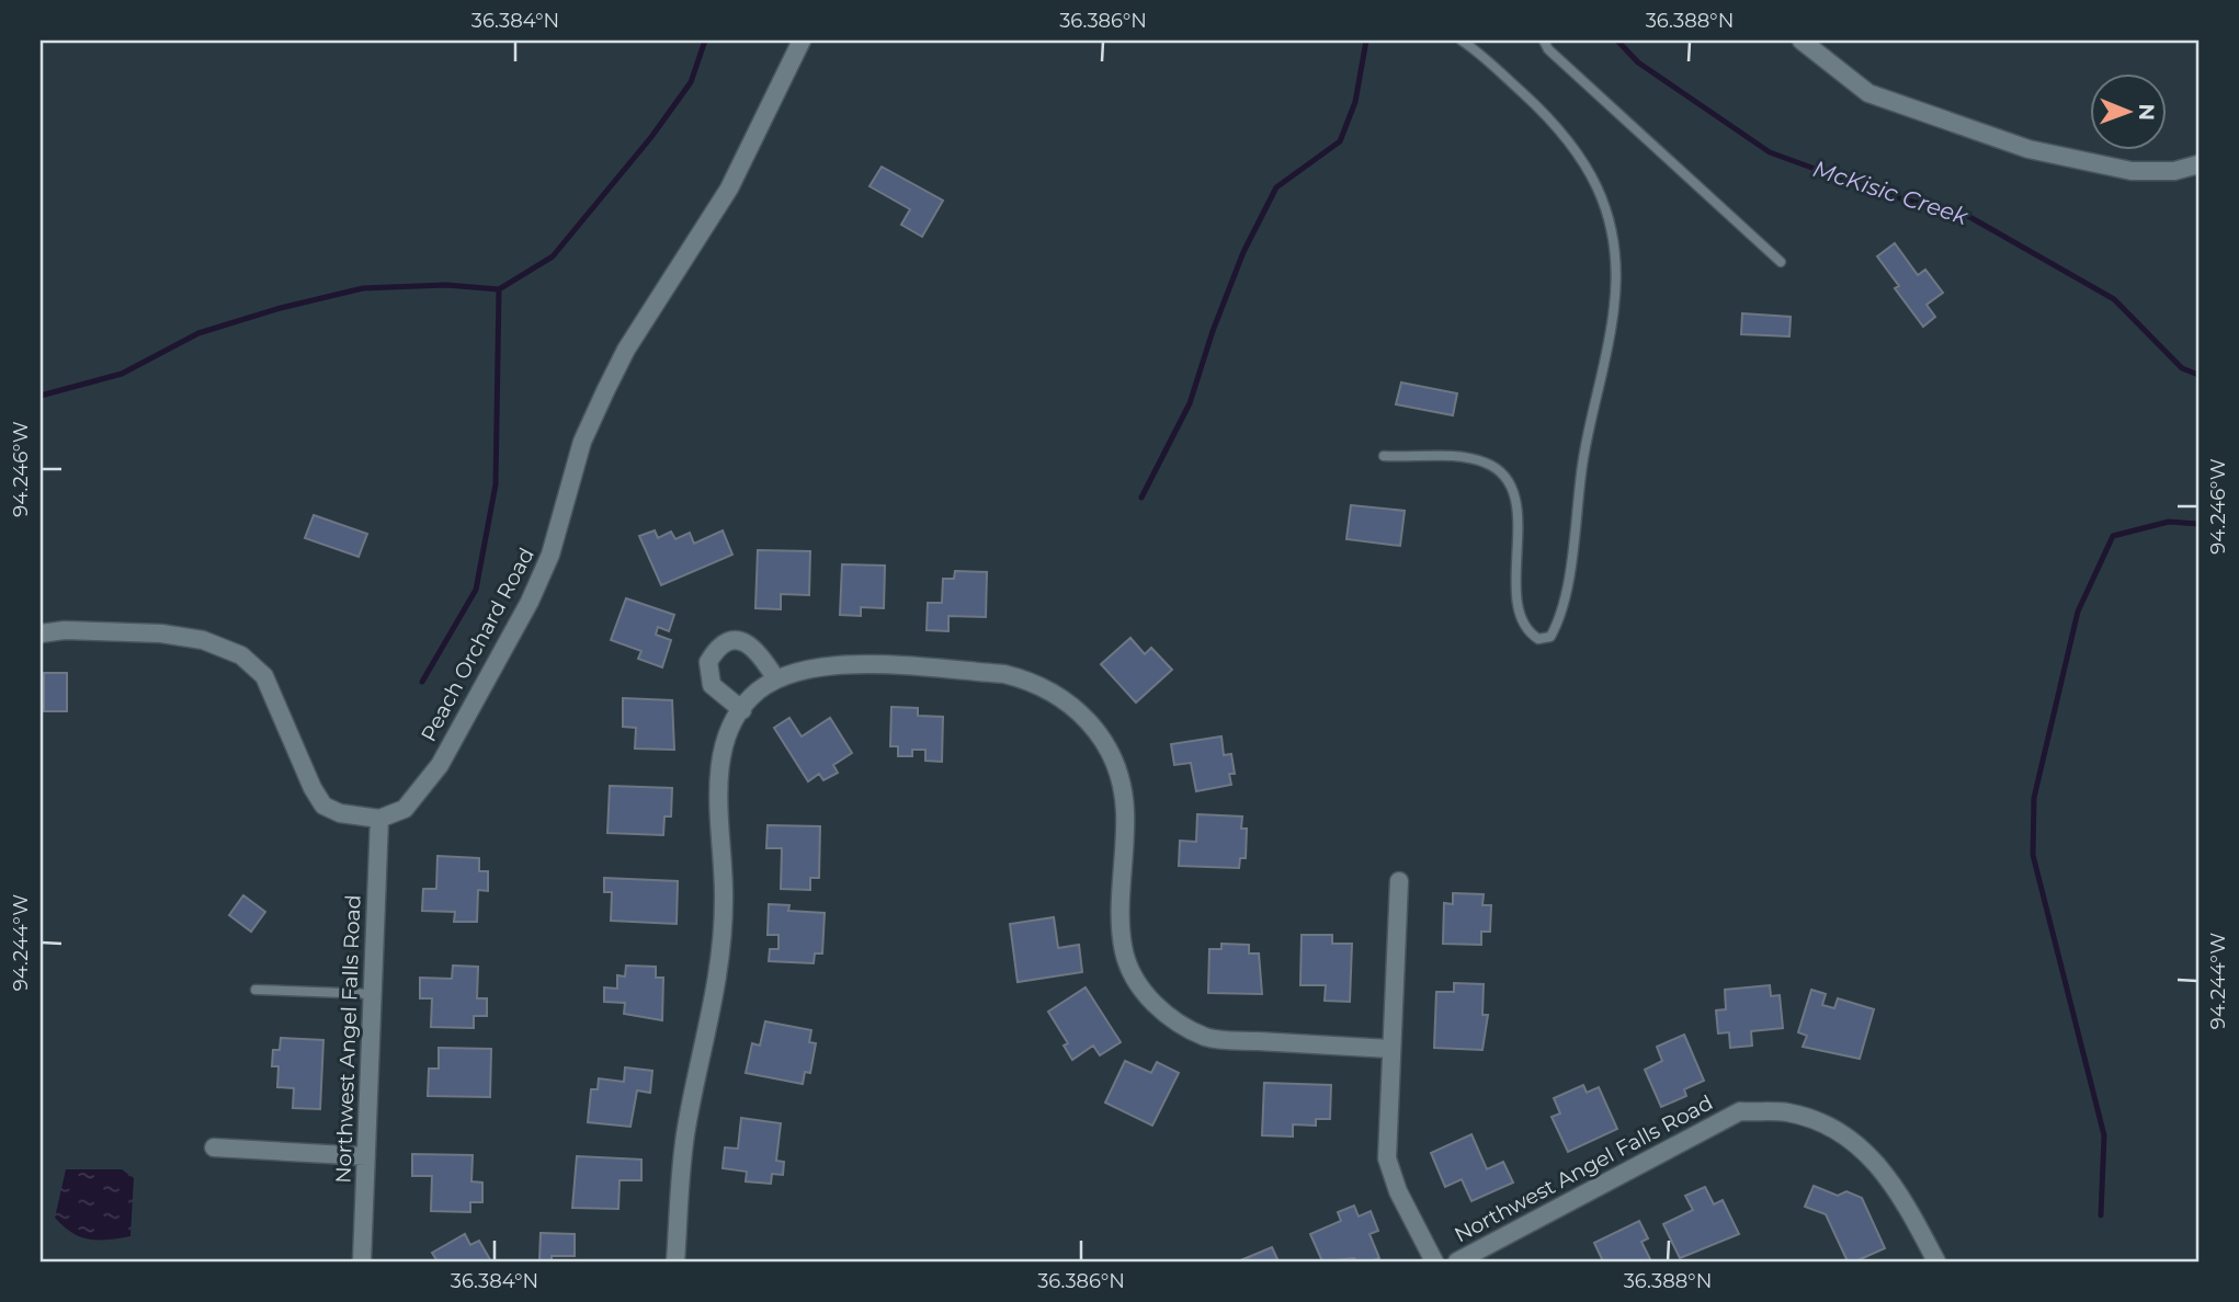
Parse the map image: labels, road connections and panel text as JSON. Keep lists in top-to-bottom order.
{
  "streets": {
    "street": ["Peach Orchard Road", "Northwest Angel Falls Road"]
  },
  "crossings": [
    ["Peach Orchard Road", "Northwest Angel Falls Road"]
  ],
  "water": ["McKisic Creek"],
  "north": "right",
  "coordinates": [
    "36.384°N",
    "36.386°N",
    "36.388°N",
    "94.246°W",
    "94.244°W"
  ]
}
